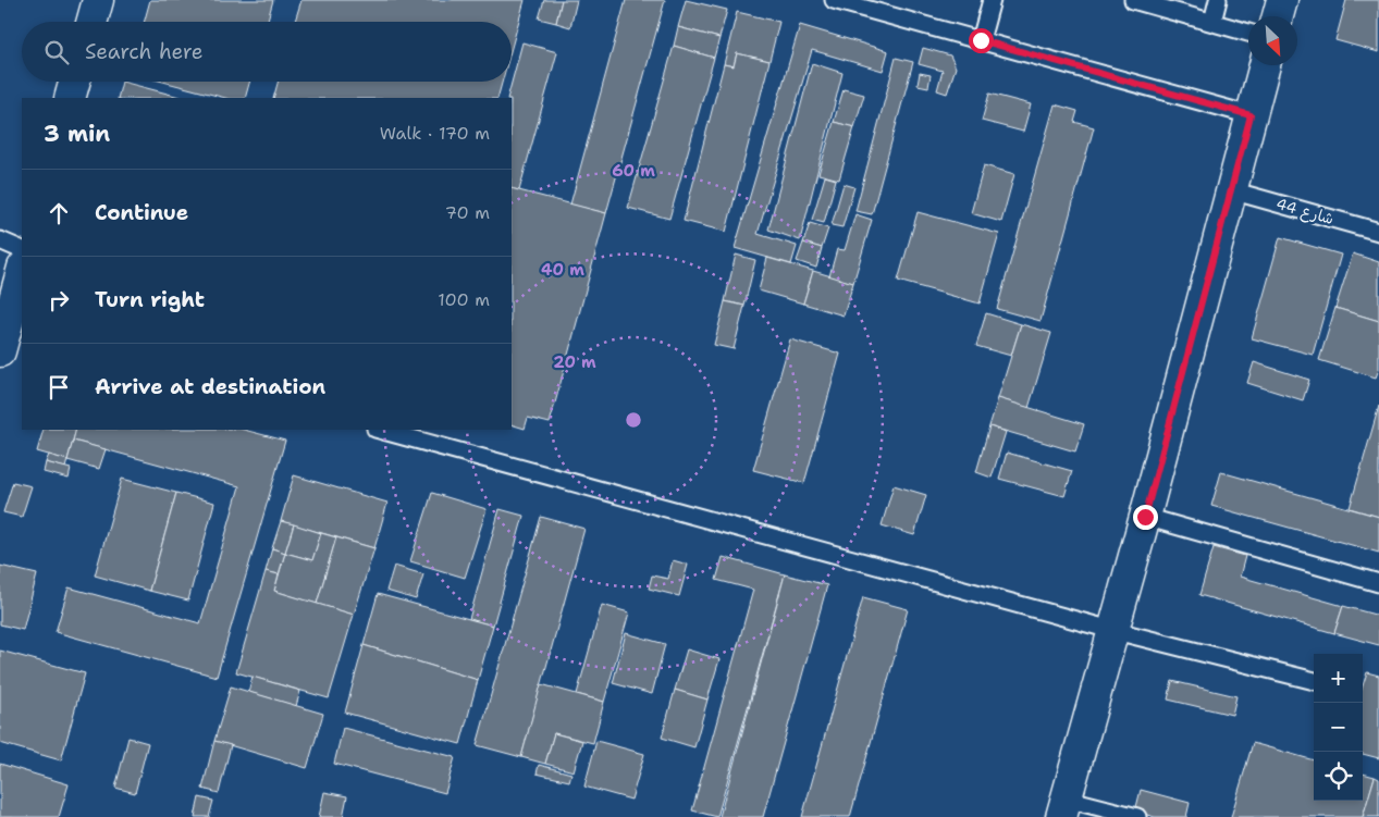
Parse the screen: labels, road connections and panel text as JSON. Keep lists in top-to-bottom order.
{
  "streets": {
    "lane": ["شارع 44"]
  },
  "north": "bottom right",
  "page": {
    "search": "Search here",
    "heading": ["3 min", "Walk · 170 m"],
    "list": [
      ["Continue", "70 m"],
      ["Turn right", "100 m"],
      "Arrive at destination"
    ],
    "map_buttons": ["+", "−"]
  },
  "rings": ["60 m", "40 m", "20 m"]
}
